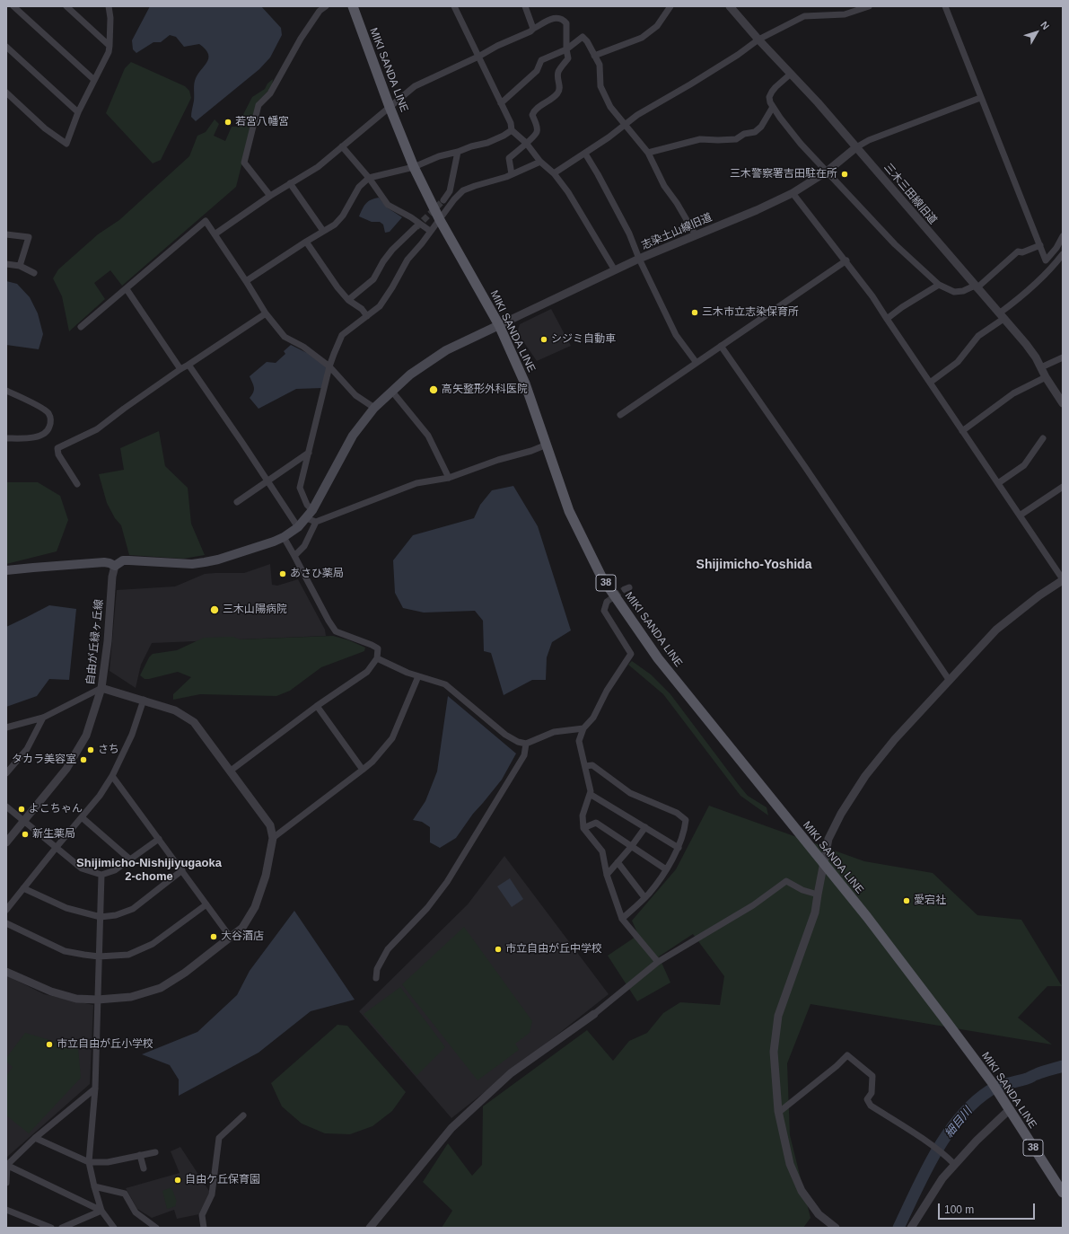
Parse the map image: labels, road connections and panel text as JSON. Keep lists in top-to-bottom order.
{
  "streets": {
    "main road": ["MIKI SANDA LINE", "38"],
    "street": ["三木三田線旧道", "志染土山線旧道", "自由が丘緑ヶ丘線"]
  },
  "crossings": [
    ["MIKI SANDA LINE", "志染土山線旧道"],
    ["三木三田線旧道", "志染土山線旧道"]
  ],
  "districts": ["Shijimicho-Yoshida", "Shijimicho-Nishijiyugaoka 2-chome"],
  "water": ["細目川"],
  "places": [
    "若宮八幡宮",
    "三木警察署吉田駐在所",
    "三木市立志染保育所",
    "シジミ自動車",
    "高矢整形外科医院",
    "あさひ薬局",
    "三木山陽病院",
    "さち",
    "タカラ美容室",
    "よこちゃん",
    "新生薬局",
    "愛宕社",
    "大谷酒店",
    "市立自由が丘中学校",
    "市立自由が丘小学校",
    "自由ケ丘保育園"
  ],
  "scale_bar": "100 m",
  "north": "top right"
}
